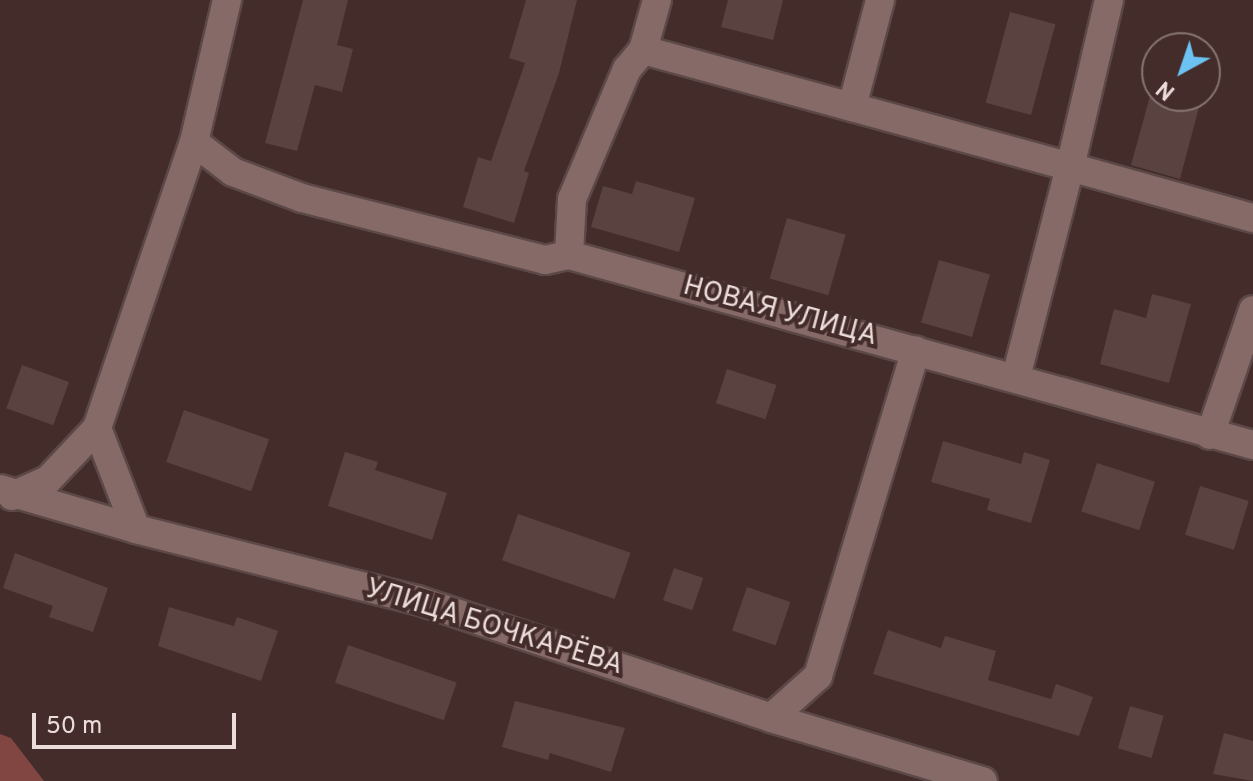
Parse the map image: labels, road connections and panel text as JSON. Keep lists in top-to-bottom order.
{
  "streets": {
    "street": ["НОВАЯ УЛИЦА", "УЛИЦА БОЧКАРЁВА"]
  },
  "scale_bar": "50 m",
  "north": "bottom left"
}
